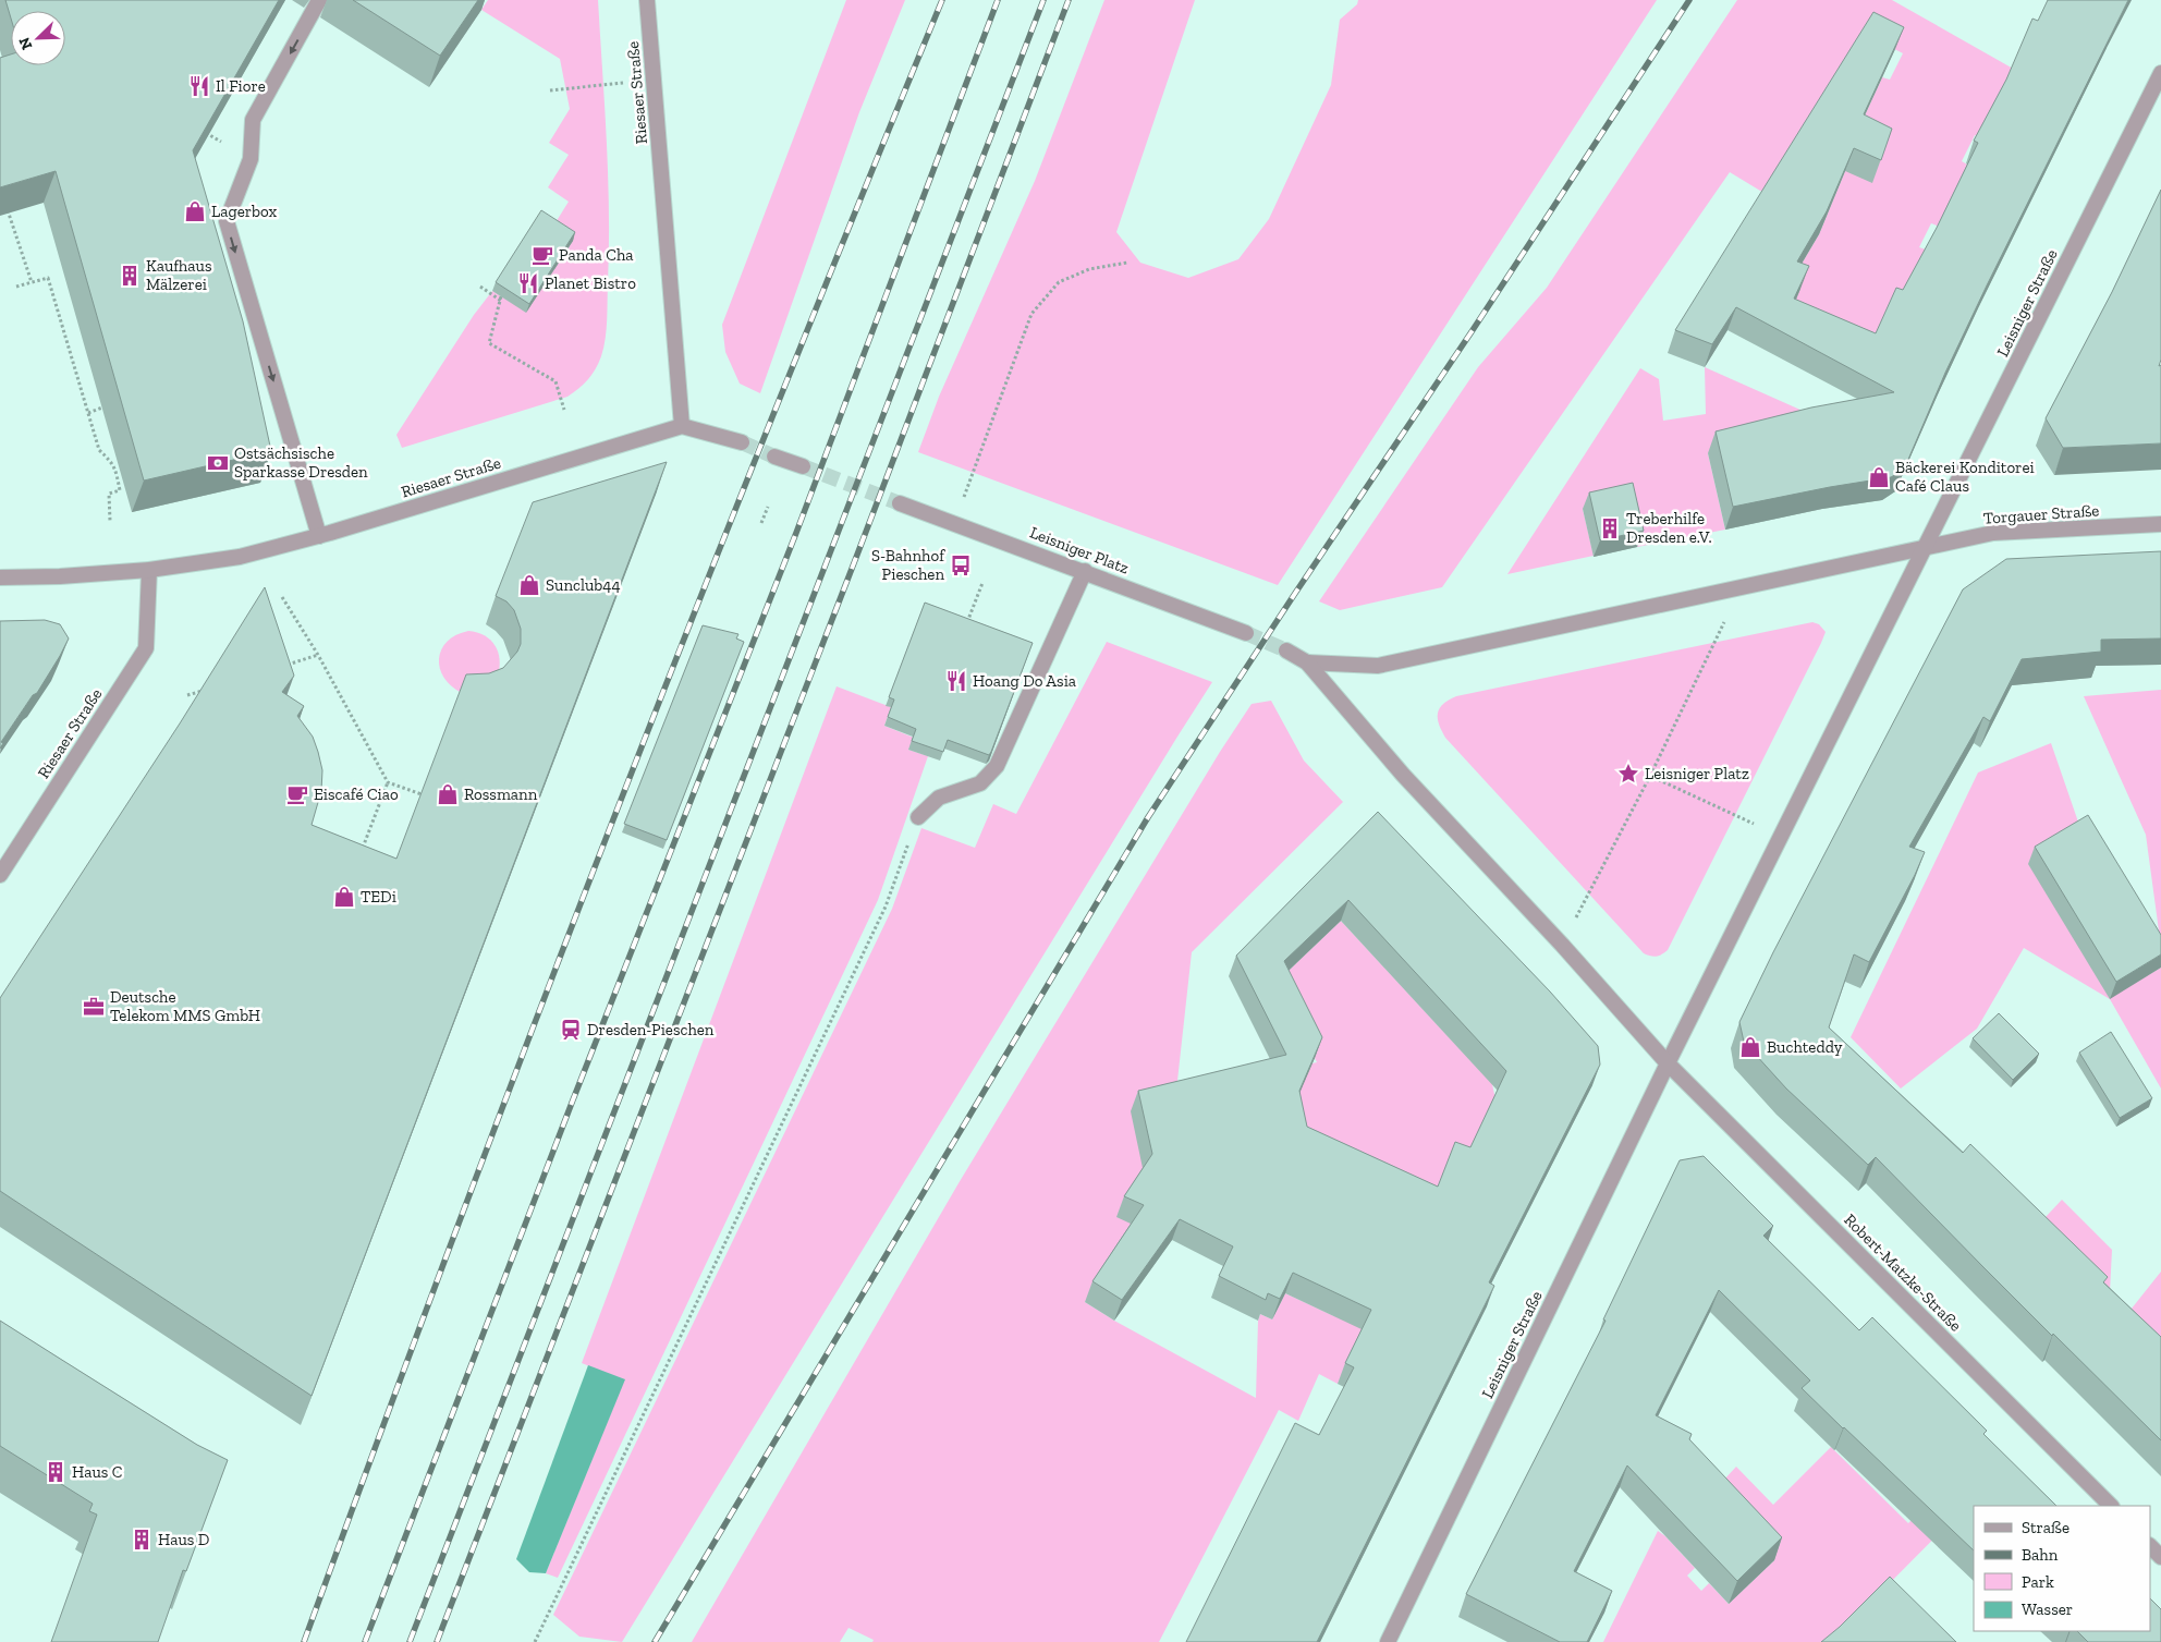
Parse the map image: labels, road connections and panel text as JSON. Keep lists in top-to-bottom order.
{
  "streets": {
    "street": [
      "Riesaer Straße",
      "Leisniger Straße",
      "Torgauer Straße",
      "Leisniger Platz",
      "Robert-Matzke-Straße"
    ]
  },
  "crossings": [
    ["Leisniger Straße", "Torgauer Straße"],
    ["Leisniger Straße", "Robert-Matzke-Straße"]
  ],
  "places": {
    "restaurant": ["Il Fiore", "Planet Bistro", "Hoang Do Asia"],
    "shop": [
      "Lagerbox",
      "Bäckerei Konditorei Café Claus",
      "Sunclub44",
      "Rossmann",
      "TEDi",
      "Buchteddy"
    ],
    "cafe": ["Panda Cha", "Eiscafé Ciao"],
    "building": [
      "Kaufhaus Mälzerei",
      "Treberhilfe Dresden e.V.",
      "Haus C",
      "Haus D"
    ],
    "bank": ["Ostsächsische Sparkasse Dresden"],
    "bus stop": ["S-Bahnhof Pieschen"],
    "place": ["Leisniger Platz"],
    "office": ["Deutsche Telekom MMS GmbH"],
    "station": ["Dresden-Pieschen"]
  },
  "legend": [
    "Straße",
    "Bahn",
    "Park",
    "Wasser"
  ],
  "north": "bottom left"
}
